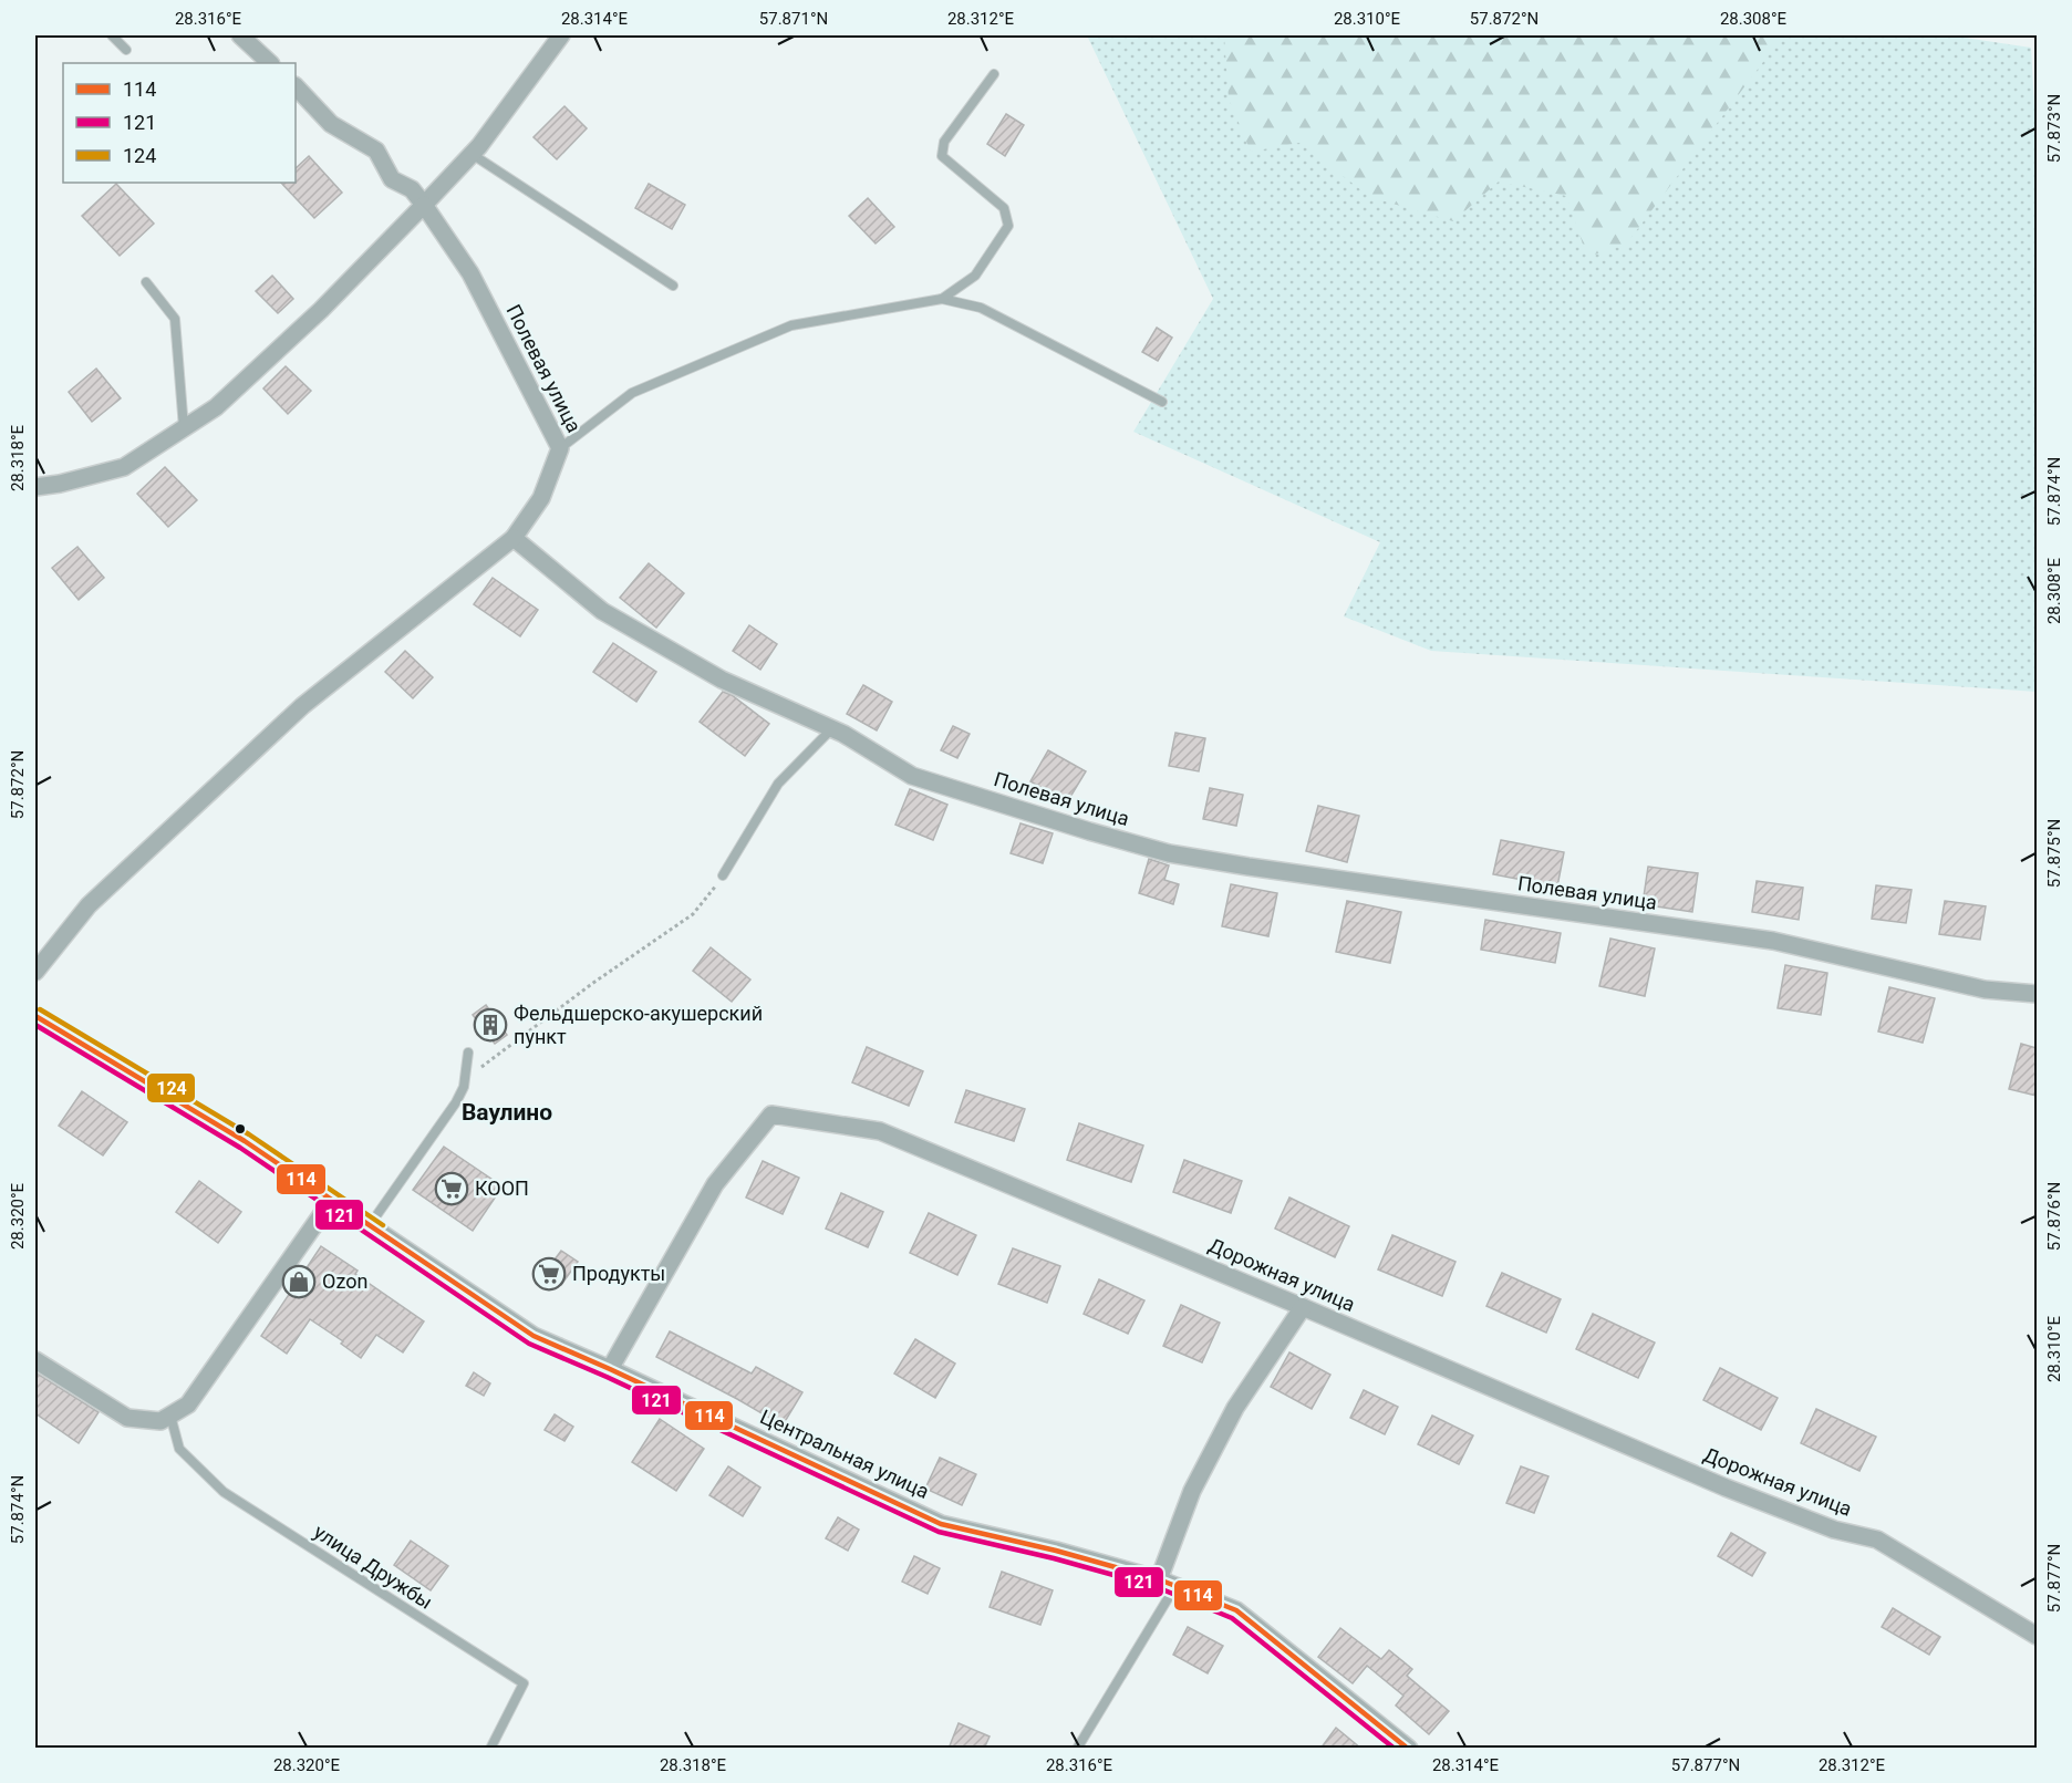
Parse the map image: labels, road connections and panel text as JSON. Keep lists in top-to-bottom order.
{
  "streets": {
    "street": ["Полевая улица", "Дорожная улица", "Центральная улица"],
    "lane": ["улица Дружбы"]
  },
  "crossings": [
    ["Дорожная улица", "Центральная улица"]
  ],
  "districts": ["Ваулино"],
  "places": {
    "building": ["Фельдшерско-акушерский пункт"],
    "supermarket": ["КООП", "Продукты"],
    "shop": ["Ozon"]
  },
  "lines": ["transit line 124", "transit line 114", "transit line 121"],
  "legend": ["114", "121", "124"],
  "coordinates": [
    "28.316°E",
    "28.314°E",
    "57.871°N",
    "28.312°E",
    "28.310°E",
    "57.872°N",
    "28.308°E",
    "57.873°N",
    "28.318°E",
    "57.874°N",
    "57.875°N",
    "57.876°N",
    "28.320°E",
    "57.877°N"
  ]
}
